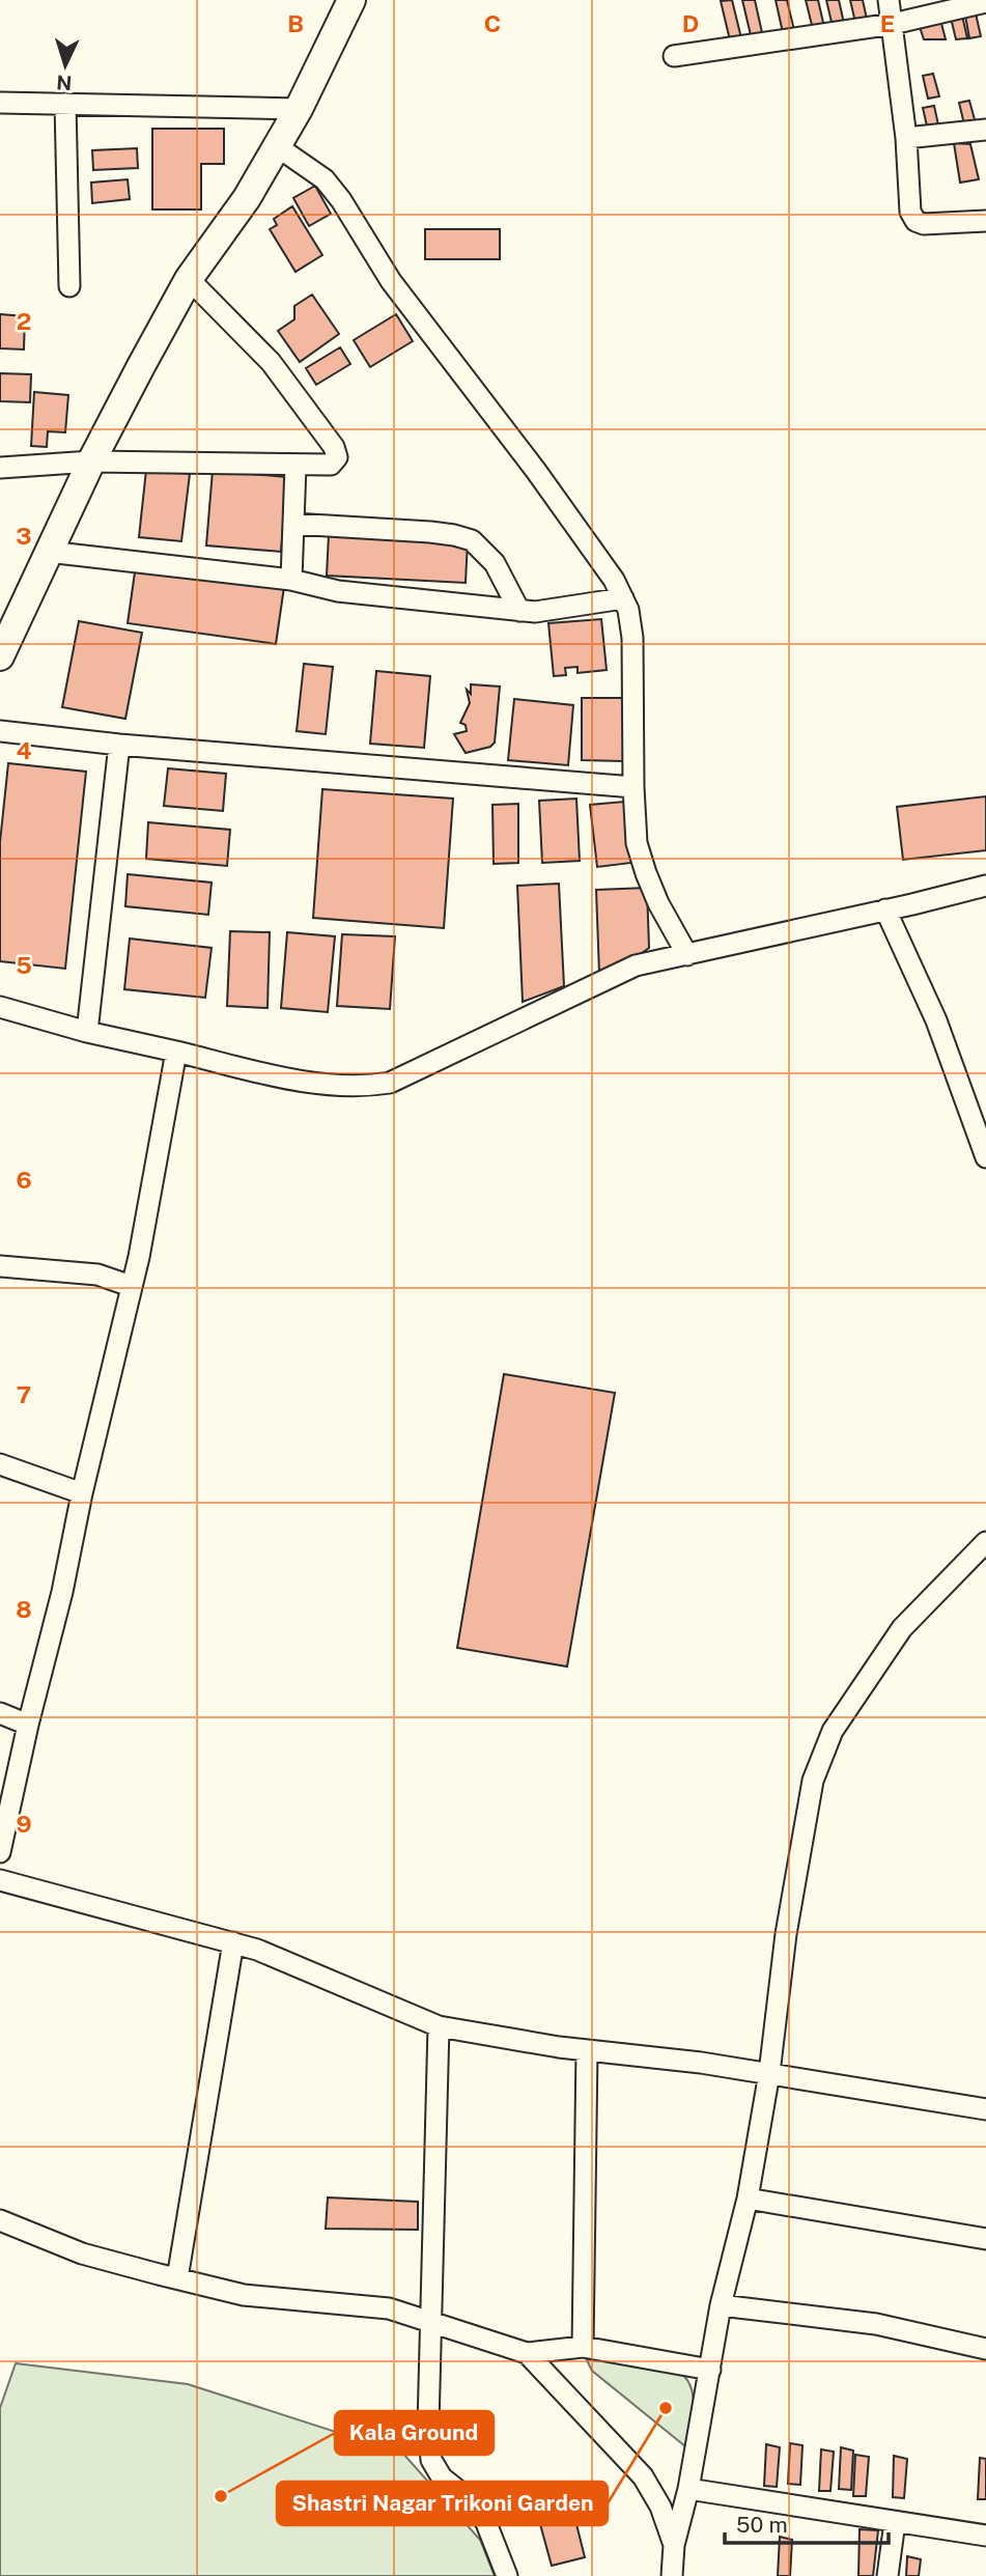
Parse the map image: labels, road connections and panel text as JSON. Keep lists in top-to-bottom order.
{
  "places": ["Shastri Nagar Trikoni Garden", "Kala Ground"],
  "scale_bar": "50 m",
  "north": "bottom",
  "grid": {
    "columns": [
      "B",
      "C",
      "D",
      "E"
    ],
    "rows": [
      "2",
      "3",
      "4",
      "5",
      "6",
      "7",
      "8",
      "9"
    ]
  }
}
